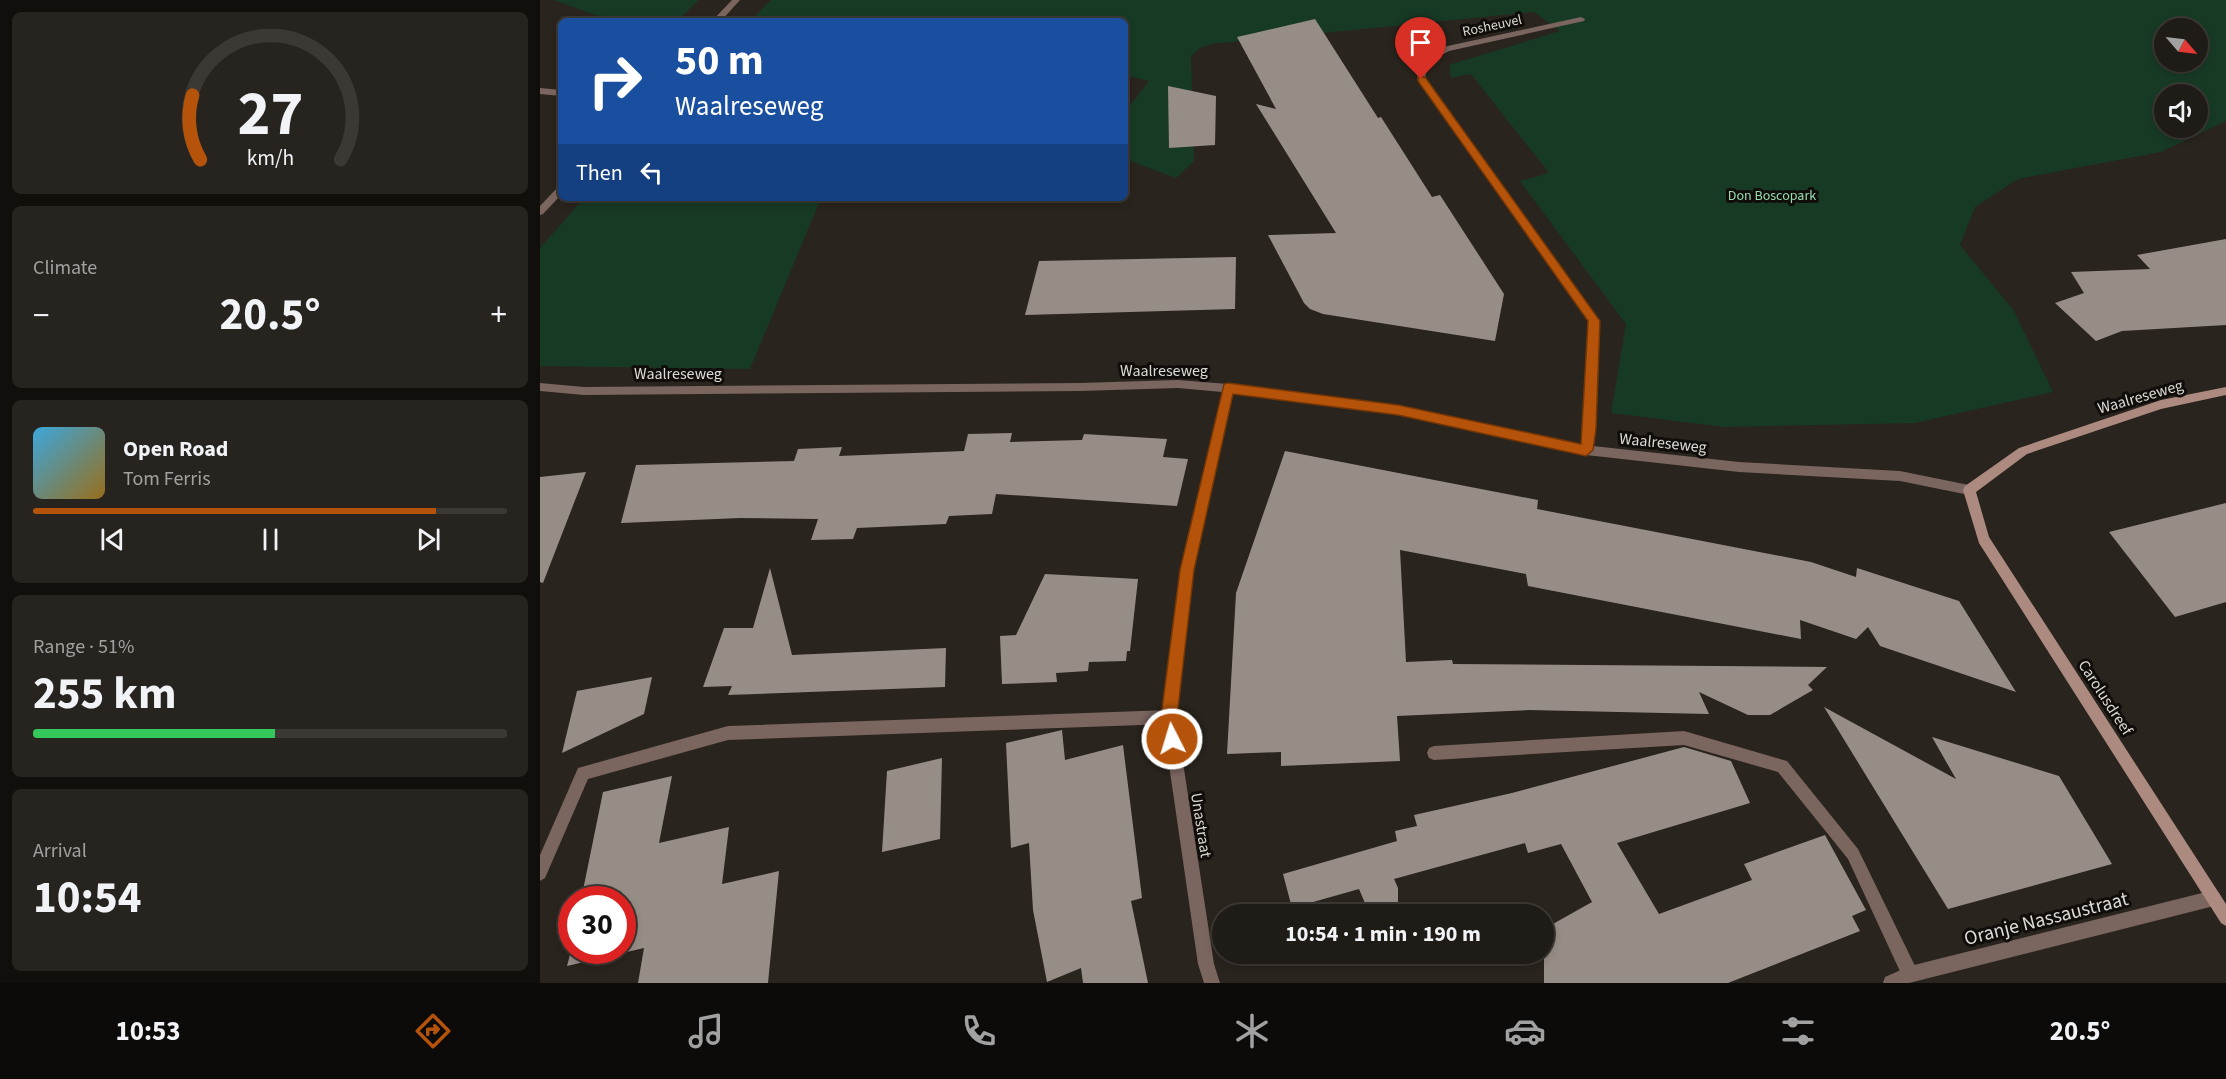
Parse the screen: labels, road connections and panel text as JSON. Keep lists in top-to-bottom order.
{
  "streets": {
    "street": [
      "Rosheuvel",
      "Waalreseweg",
      "Carolusdreef",
      "Unastraat",
      "Oranje Nassaustraat"
    ]
  },
  "crossings": [
    ["Rosheuvel", "Waalreseweg"],
    ["Waalreseweg", "Carolusdreef"],
    ["Waalreseweg", "Unastraat"],
    ["Carolusdreef", "Oranje Nassaustraat"]
  ],
  "parks": ["Don Boscopark"],
  "north": "bottom right",
  "page": {
    "turn": ["50 m", "Waalreseweg"],
    "then": "Then",
    "tile": [
      "Climate",
      ["Range · 51%", "255 km"],
      ["Arrival", "10:54"]
    ],
    "heat": ["−", "20.5°", "+"],
    "song": ["Open Road", "Tom Ferris"],
    "limit": "30",
    "trip": "10:54 · 1 min · 190 m",
    "tabs": ["10:53", "20.5°"],
    "gauge": ["27", "km/h"]
  }
}
